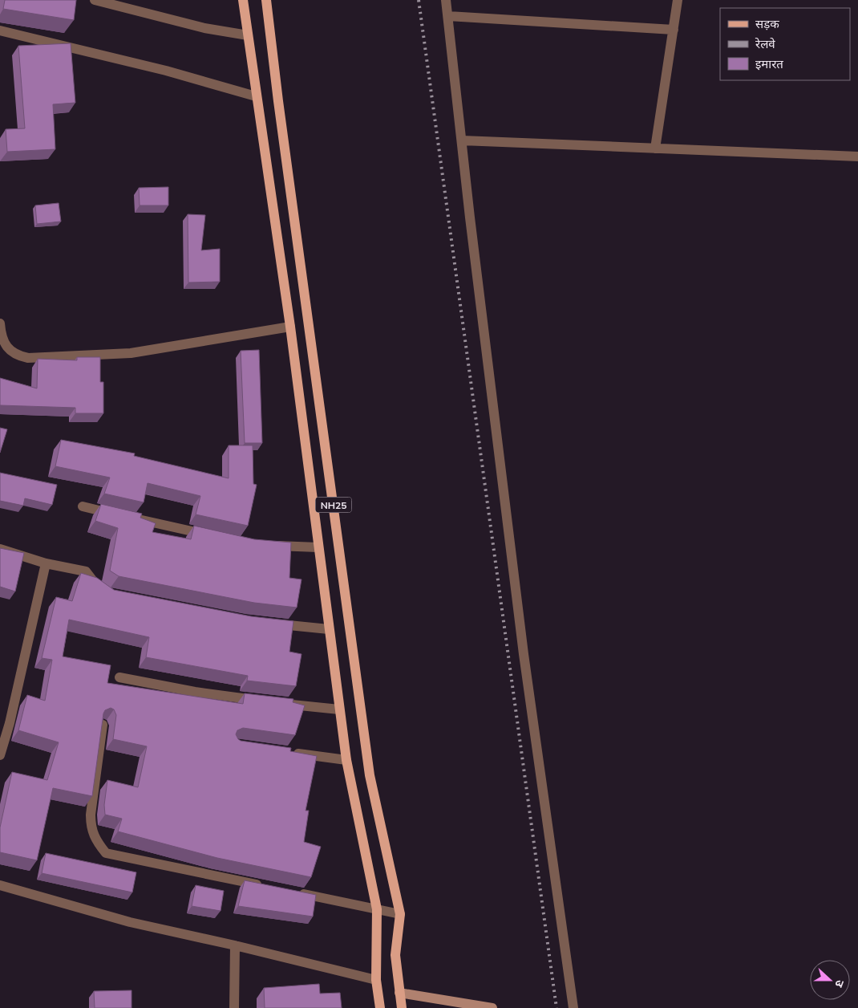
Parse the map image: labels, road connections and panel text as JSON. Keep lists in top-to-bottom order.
{
  "streets": {
    "main road": ["NH25"]
  },
  "legend": ["सड़क", "रेलवे", "इमारत"],
  "north": "right"
}
